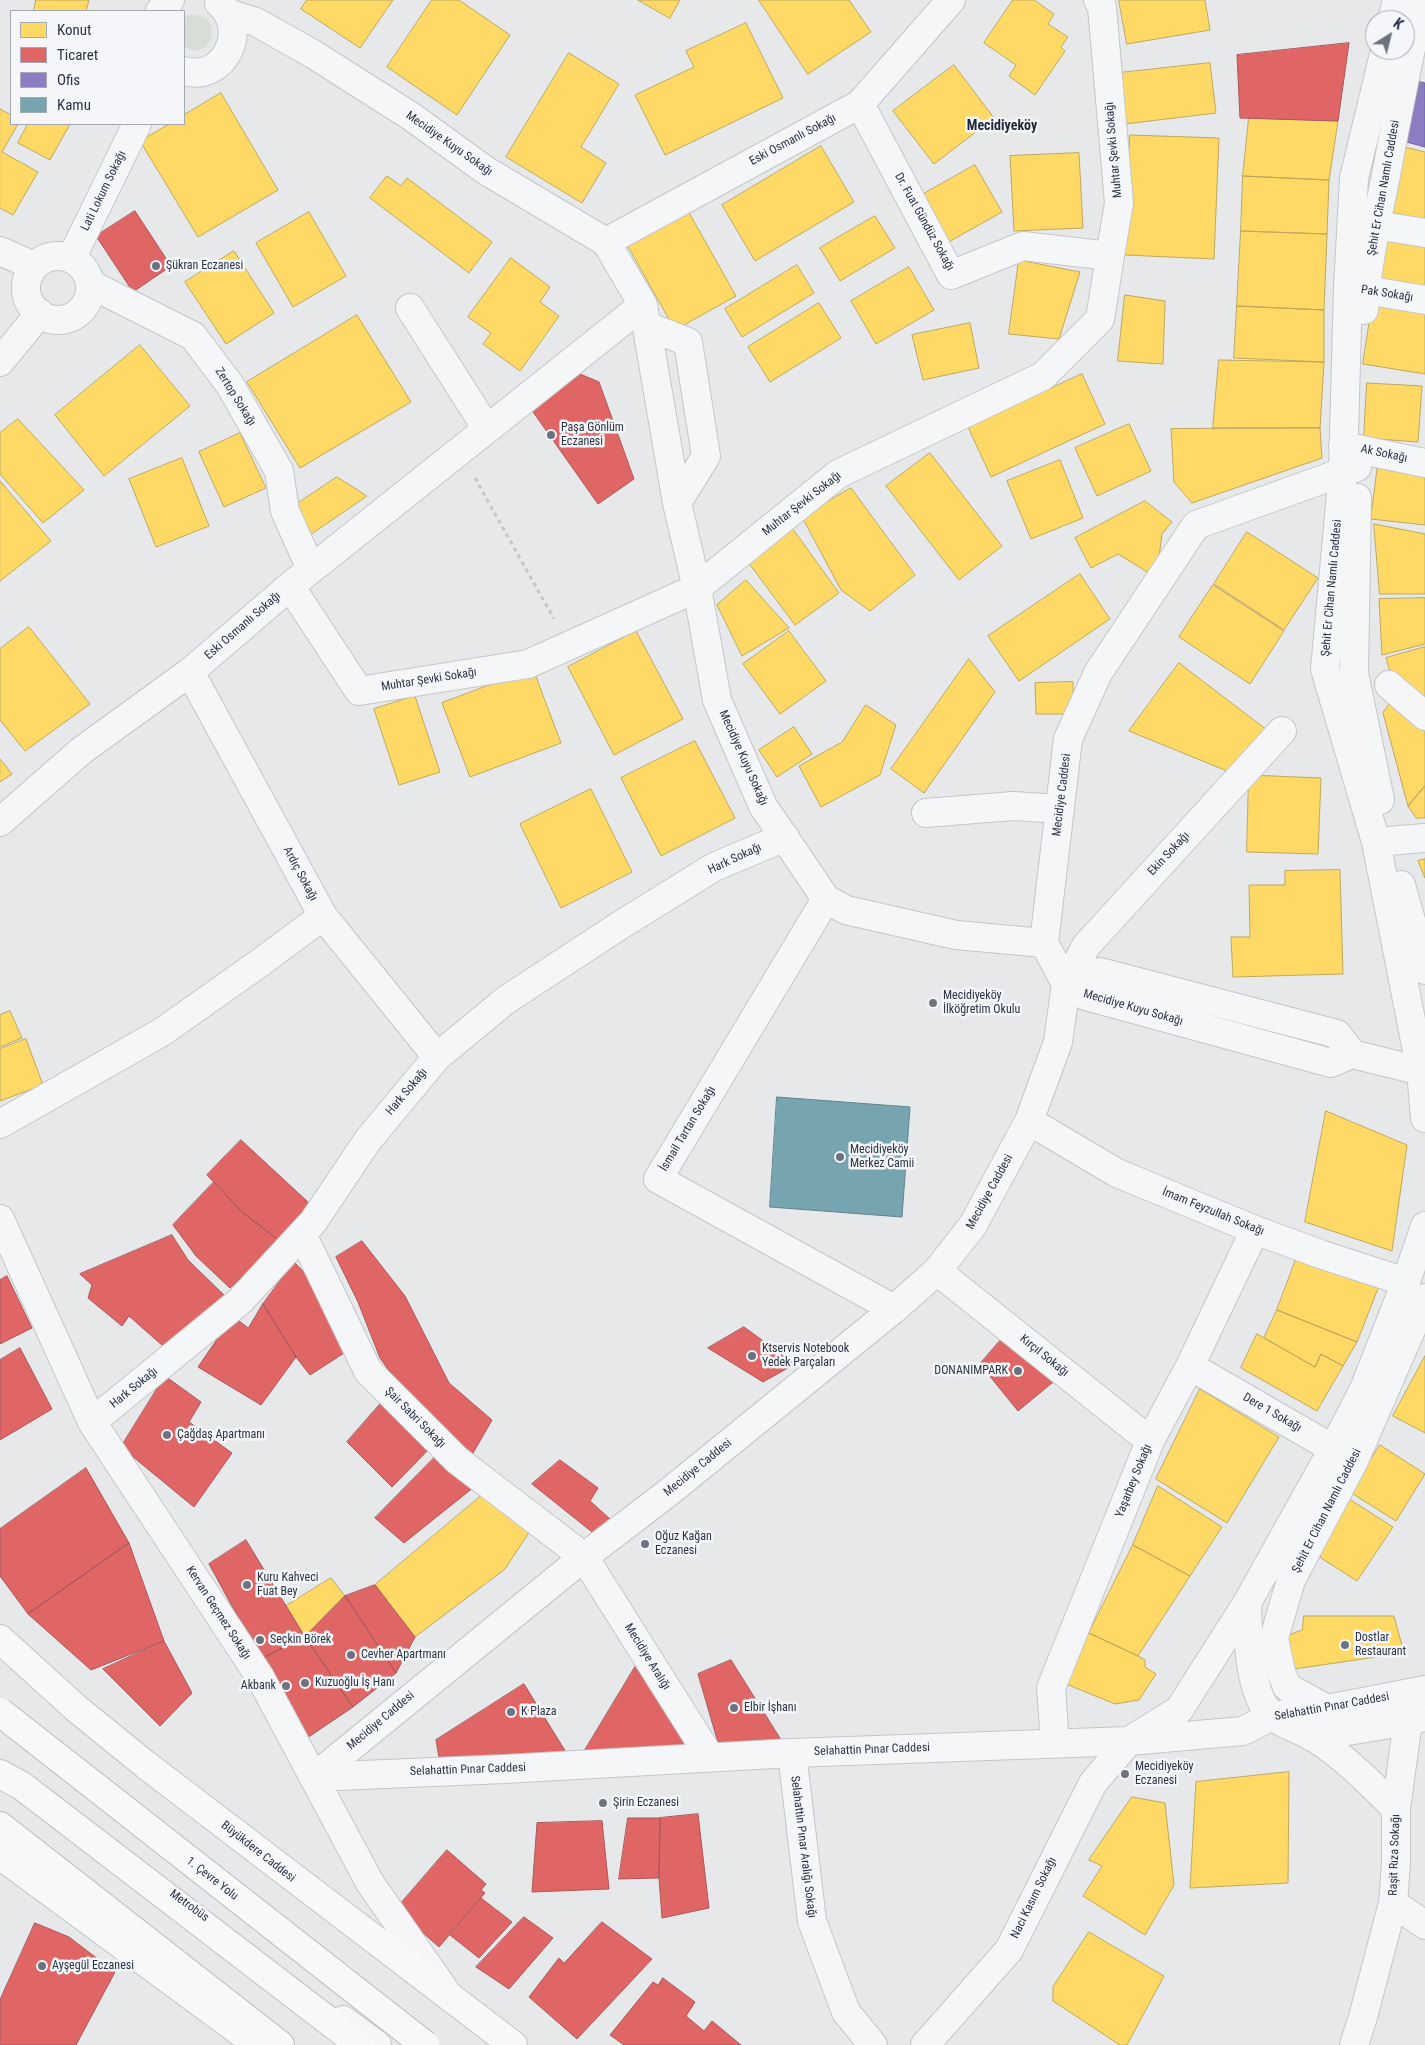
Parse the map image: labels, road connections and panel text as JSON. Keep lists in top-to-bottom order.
{
  "streets": {
    "main road": ["Büyükdere Caddesi", "1. Çevre Yolu"],
    "street": [
      "Eski Osmanlı Sokağı",
      "Mecidiye Kuyu Sokağı",
      "Muhtar Şevki Sokağı",
      "Şehit Er Cihan Namlı Caddesi",
      "Lati Lokum Sokağı",
      "Dr. Fuat Gündüz Sokağı",
      "Pak Sokağı",
      "Zertop Sokağı",
      "Ak Sokağı",
      "Mecidiye Caddesi",
      "Ekin Sokağı",
      "Hark Sokağı",
      "Ardıç Sokağı",
      "İsmail Tartan Sokağı",
      "İmam Feyzullah Sokağı",
      "Kırçıl Sokağı",
      "Dere 1 Sokağı",
      "Şair Sabri Sokağı",
      "Yaşarbey Sokağı",
      "Kervan Geçmez Sokağı",
      "Mecidiye Aralığı",
      "Selahattin Pınar Caddesi",
      "Selahattin Pınar Aralığı Sokağı",
      "Raşit Rıza Sokağı",
      "Naci Kasım Sokağı",
      "Metrobüs"
    ]
  },
  "crossings": [
    ["Eski Osmanlı Sokağı", "Mecidiye Kuyu Sokağı"],
    ["Eski Osmanlı Sokağı", "Muhtar Şevki Sokağı"],
    ["Eski Osmanlı Sokağı", "Dr. Fuat Gündüz Sokağı"],
    ["Eski Osmanlı Sokağı", "Zertop Sokağı"],
    ["Eski Osmanlı Sokağı", "Ardıç Sokağı"],
    ["Mecidiye Kuyu Sokağı", "Muhtar Şevki Sokağı"],
    ["Mecidiye Kuyu Sokağı", "Şehit Er Cihan Namlı Caddesi"],
    ["Mecidiye Kuyu Sokağı", "Mecidiye Caddesi"],
    ["Mecidiye Kuyu Sokağı", "Ekin Sokağı"],
    ["Mecidiye Kuyu Sokağı", "Hark Sokağı"],
    ["Mecidiye Kuyu Sokağı", "İsmail Tartan Sokağı"],
    ["Muhtar Şevki Sokağı", "Dr. Fuat Gündüz Sokağı"],
    ["Şehit Er Cihan Namlı Caddesi", "Pak Sokağı"],
    ["Şehit Er Cihan Namlı Caddesi", "Ak Sokağı"],
    ["Şehit Er Cihan Namlı Caddesi", "Mecidiye Caddesi"],
    ["Şehit Er Cihan Namlı Caddesi", "İmam Feyzullah Sokağı"],
    ["Şehit Er Cihan Namlı Caddesi", "Dere 1 Sokağı"],
    ["Şehit Er Cihan Namlı Caddesi", "Selahattin Pınar Caddesi"],
    ["Şehit Er Cihan Namlı Caddesi", "Naci Kasım Sokağı"],
    ["Lati Lokum Sokağı", "Zertop Sokağı"],
    ["Ak Sokağı", "Mecidiye Caddesi"],
    ["Mecidiye Caddesi", "Ekin Sokağı"],
    ["Mecidiye Caddesi", "İsmail Tartan Sokağı"],
    ["Mecidiye Caddesi", "İmam Feyzullah Sokağı"],
    ["Mecidiye Caddesi", "Kırçıl Sokağı"],
    ["Mecidiye Caddesi", "Şair Sabri Sokağı"],
    ["Mecidiye Caddesi", "Kervan Geçmez Sokağı"],
    ["Mecidiye Caddesi", "Mecidiye Aralığı"],
    ["Mecidiye Caddesi", "Selahattin Pınar Caddesi"],
    ["Hark Sokağı", "Ardıç Sokağı"],
    ["Hark Sokağı", "Şair Sabri Sokağı"],
    ["Hark Sokağı", "Kervan Geçmez Sokağı"],
    ["İmam Feyzullah Sokağı", "Yaşarbey Sokağı"],
    ["Kırçıl Sokağı", "Yaşarbey Sokağı"],
    ["Dere 1 Sokağı", "Yaşarbey Sokağı"],
    ["Şair Sabri Sokağı", "Mecidiye Aralığı"],
    ["Yaşarbey Sokağı", "Selahattin Pınar Caddesi"],
    ["Kervan Geçmez Sokağı", "Selahattin Pınar Caddesi"],
    ["Kervan Geçmez Sokağı", "Büyükdere Caddesi"],
    ["Mecidiye Aralığı", "Selahattin Pınar Caddesi"],
    ["Selahattin Pınar Caddesi", "Selahattin Pınar Aralığı Sokağı"],
    ["Selahattin Pınar Caddesi", "Naci Kasım Sokağı"]
  ],
  "districts": ["Mecidiyeköy"],
  "places": [
    "Şükran Eczanesi",
    "Paşa Gönlüm Eczanesi",
    "Mecidiyeköy İlköğretim Okulu",
    "Mecidiyeköy Merkez Camii",
    "Ktservis Notebook Yedek Parçaları",
    "DONANIMPARK",
    "Çağdaş Apartmanı",
    "Oğuz Kağan Eczanesi",
    "Kuru Kahveci Fuat Bey",
    "Seçkin Börek",
    "Dostlar Restaurant",
    "Cevher Apartmanı",
    "Kuzuoğlu İş Hanı",
    "Akbank",
    "Elbir İşhanı",
    "K Plaza",
    "Mecidiyeköy Eczanesi",
    "Şirin Eczanesi",
    "Ayşegül Eczanesi"
  ],
  "legend": [
    "Konut",
    "Ticaret",
    "Ofis",
    "Kamu"
  ],
  "north": "top right"
}
